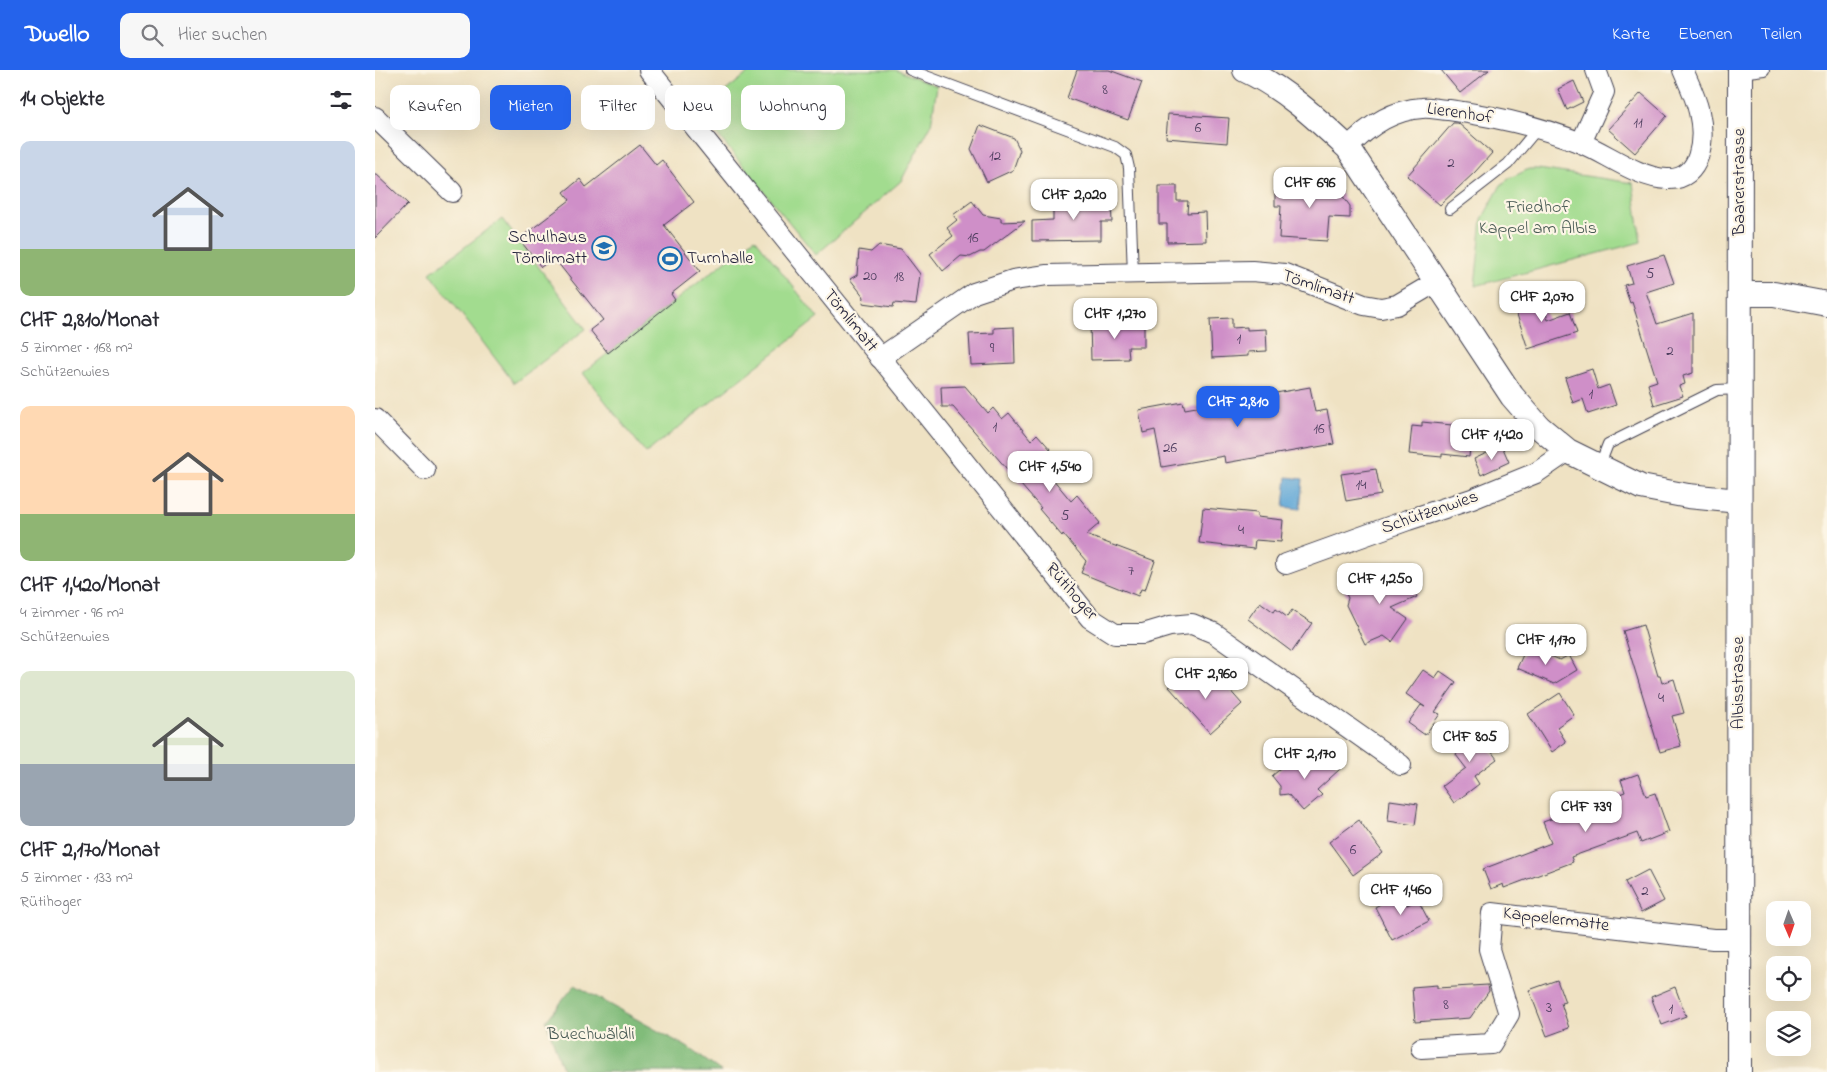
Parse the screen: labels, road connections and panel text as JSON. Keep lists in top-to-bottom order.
{
  "streets": {
    "street": [
      "Lierenhof",
      "Baarerstrasse",
      "Tömlimatt",
      "Schützenwies",
      "Rütihoger",
      "Albisstrasse",
      "Kappelermatte"
    ]
  },
  "crossings": [
    ["Baarerstrasse", "Albisstrasse"],
    ["Tömlimatt", "Rütihoger"],
    ["Albisstrasse", "Kappelermatte"]
  ],
  "parks": ["Friedhof Kappel am Albis", "Buechwäldli"],
  "places": {
    "school or university": ["Schulhaus Tömlimatt"],
    "sports": ["Turnhalle"]
  },
  "house_numbers": [
    "8",
    "11",
    "6",
    "12",
    "2",
    "16",
    "5",
    "20",
    "18",
    "1",
    "9",
    "2",
    "1",
    "1",
    "16",
    "26",
    "14",
    "5",
    "4",
    "7",
    "4",
    "6",
    "2",
    "8",
    "3",
    "1"
  ],
  "north": "bottom",
  "page": {
    "header": "Dwello",
    "search": "Hier suchen",
    "nav": ["Karte", "Ebenen", "Teilen"],
    "heading": "14 Objekte",
    "chip": [
      "Kaufen",
      "Mieten",
      "Filter",
      "Neu",
      "Wohnung"
    ],
    "list": [
      {
        "name": "CHF 2,810/Monat",
        "note": "5 Zimmer · 168 m² · Schützenwies"
      },
      {
        "name": "CHF 1,420/Monat",
        "note": "4 Zimmer · 96 m² · Schützenwies"
      },
      {
        "name": "CHF 2,170/Monat",
        "note": "5 Zimmer · 133 m² · Rütihoger"
      }
    ],
    "price": [
      "CHF 696",
      "CHF 2,020",
      "CHF 2,070",
      "CHF 1,270",
      "CHF 2,810",
      "CHF 1,420",
      "CHF 1,540",
      "CHF 1,250",
      "CHF 1,170",
      "CHF 2,960",
      "CHF 805",
      "CHF 2,170",
      "CHF 739",
      "CHF 1,460"
    ]
  }
}
